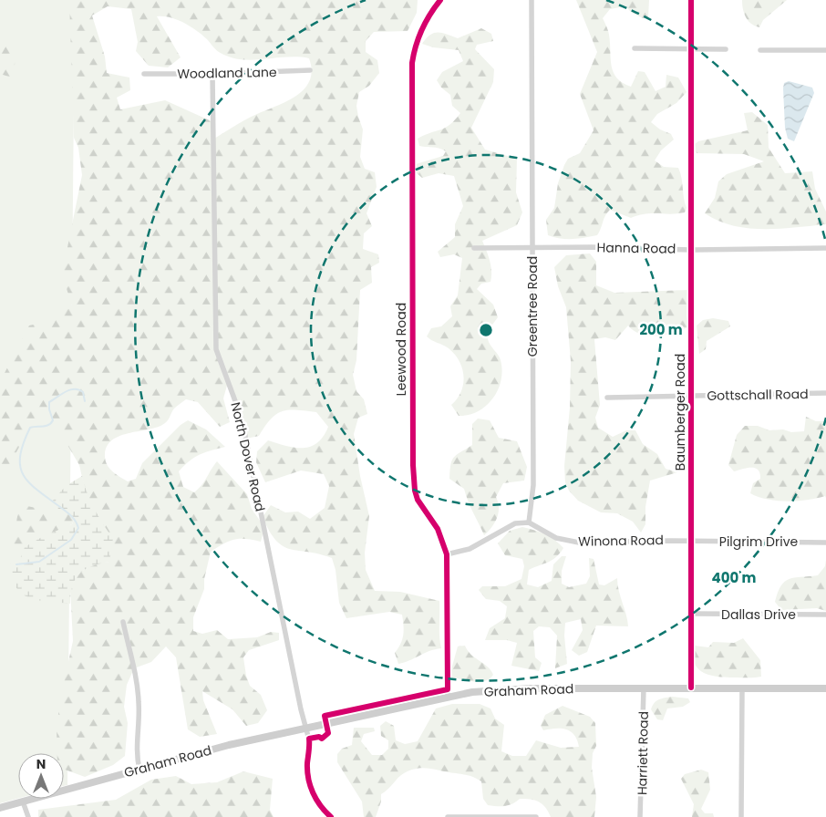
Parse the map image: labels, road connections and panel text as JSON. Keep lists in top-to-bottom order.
{
  "streets": {
    "main road": ["Graham Road"],
    "street": [
      "Woodland Lane",
      "Hanna Road",
      "Greentree Road",
      "Leewood Road",
      "Gottschall Road",
      "Baumberger Road",
      "North Dover Road",
      "Winona Road",
      "Pilgrim Drive",
      "Dallas Drive",
      "Harriett Road"
    ]
  },
  "crossings": [
    ["Woodland Lane", "North Dover Road"],
    ["Hanna Road", "Greentree Road"],
    ["Hanna Road", "Baumberger Road"],
    ["Greentree Road", "Winona Road"],
    ["Leewood Road", "Graham Road"],
    ["Gottschall Road", "Baumberger Road"],
    ["Baumberger Road", "Winona Road"],
    ["Baumberger Road", "Pilgrim Drive"],
    ["Baumberger Road", "Dallas Drive"],
    ["Baumberger Road", "Graham Road"],
    ["North Dover Road", "Graham Road"],
    ["Winona Road", "Pilgrim Drive"],
    ["Graham Road", "Harriett Road"]
  ],
  "north": "top",
  "rings": ["200 m", "400 m"]
}
